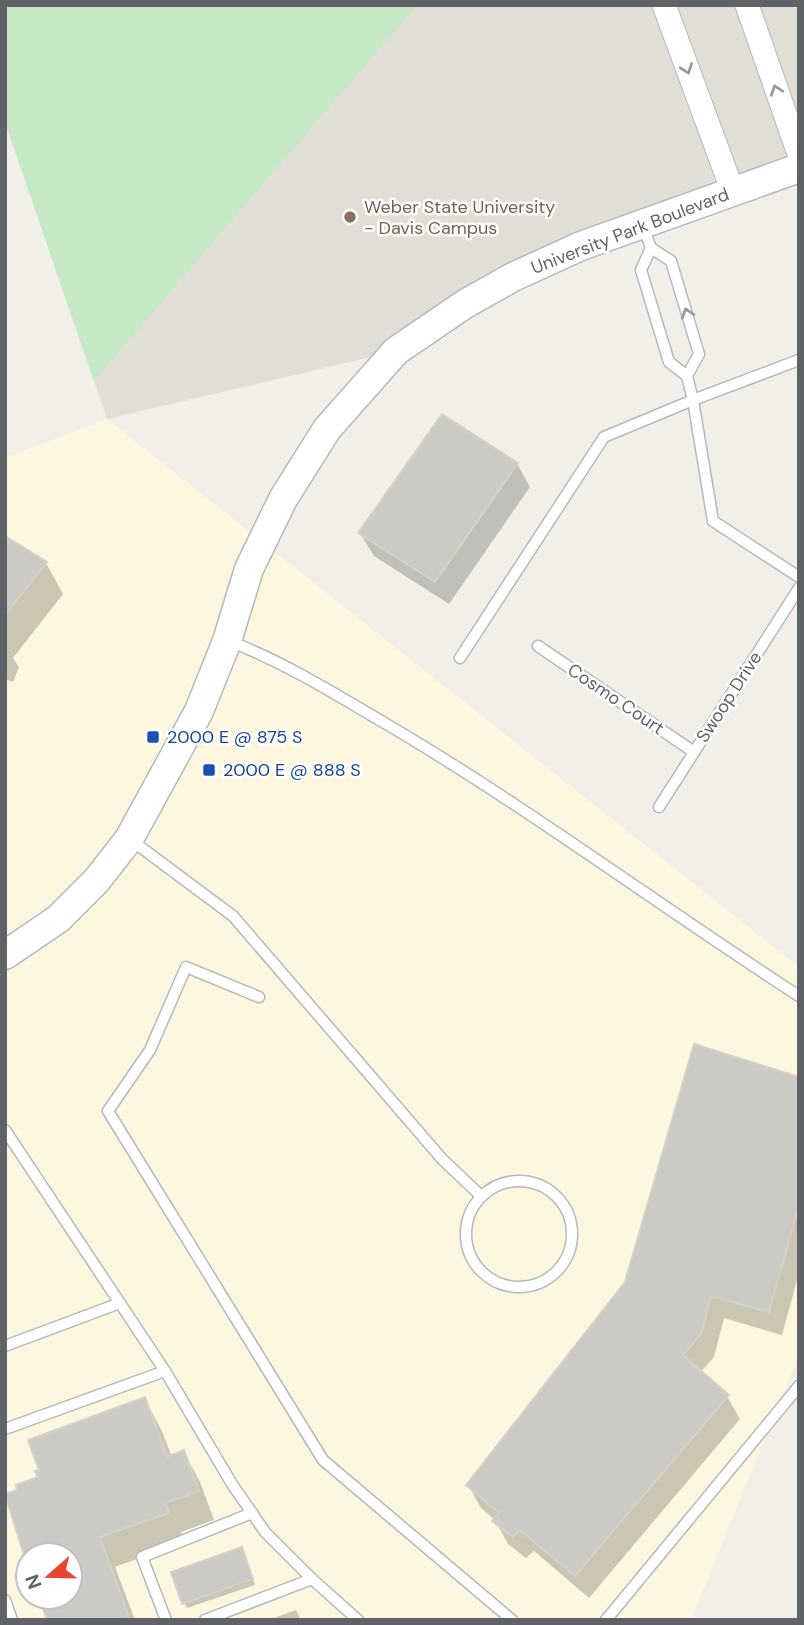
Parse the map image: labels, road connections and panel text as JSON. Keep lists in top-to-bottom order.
{
  "streets": {
    "street": ["University Park Boulevard"],
    "lane": ["Swoop Drive", "Cosmo Court"]
  },
  "crossings": [
    ["Swoop Drive", "Cosmo Court"]
  ],
  "places": {
    "other": ["Weber State University - Davis Campus"],
    "transit": ["2000 E @ 875 S", "2000 E @ 888 S"]
  },
  "north": "left"
}
